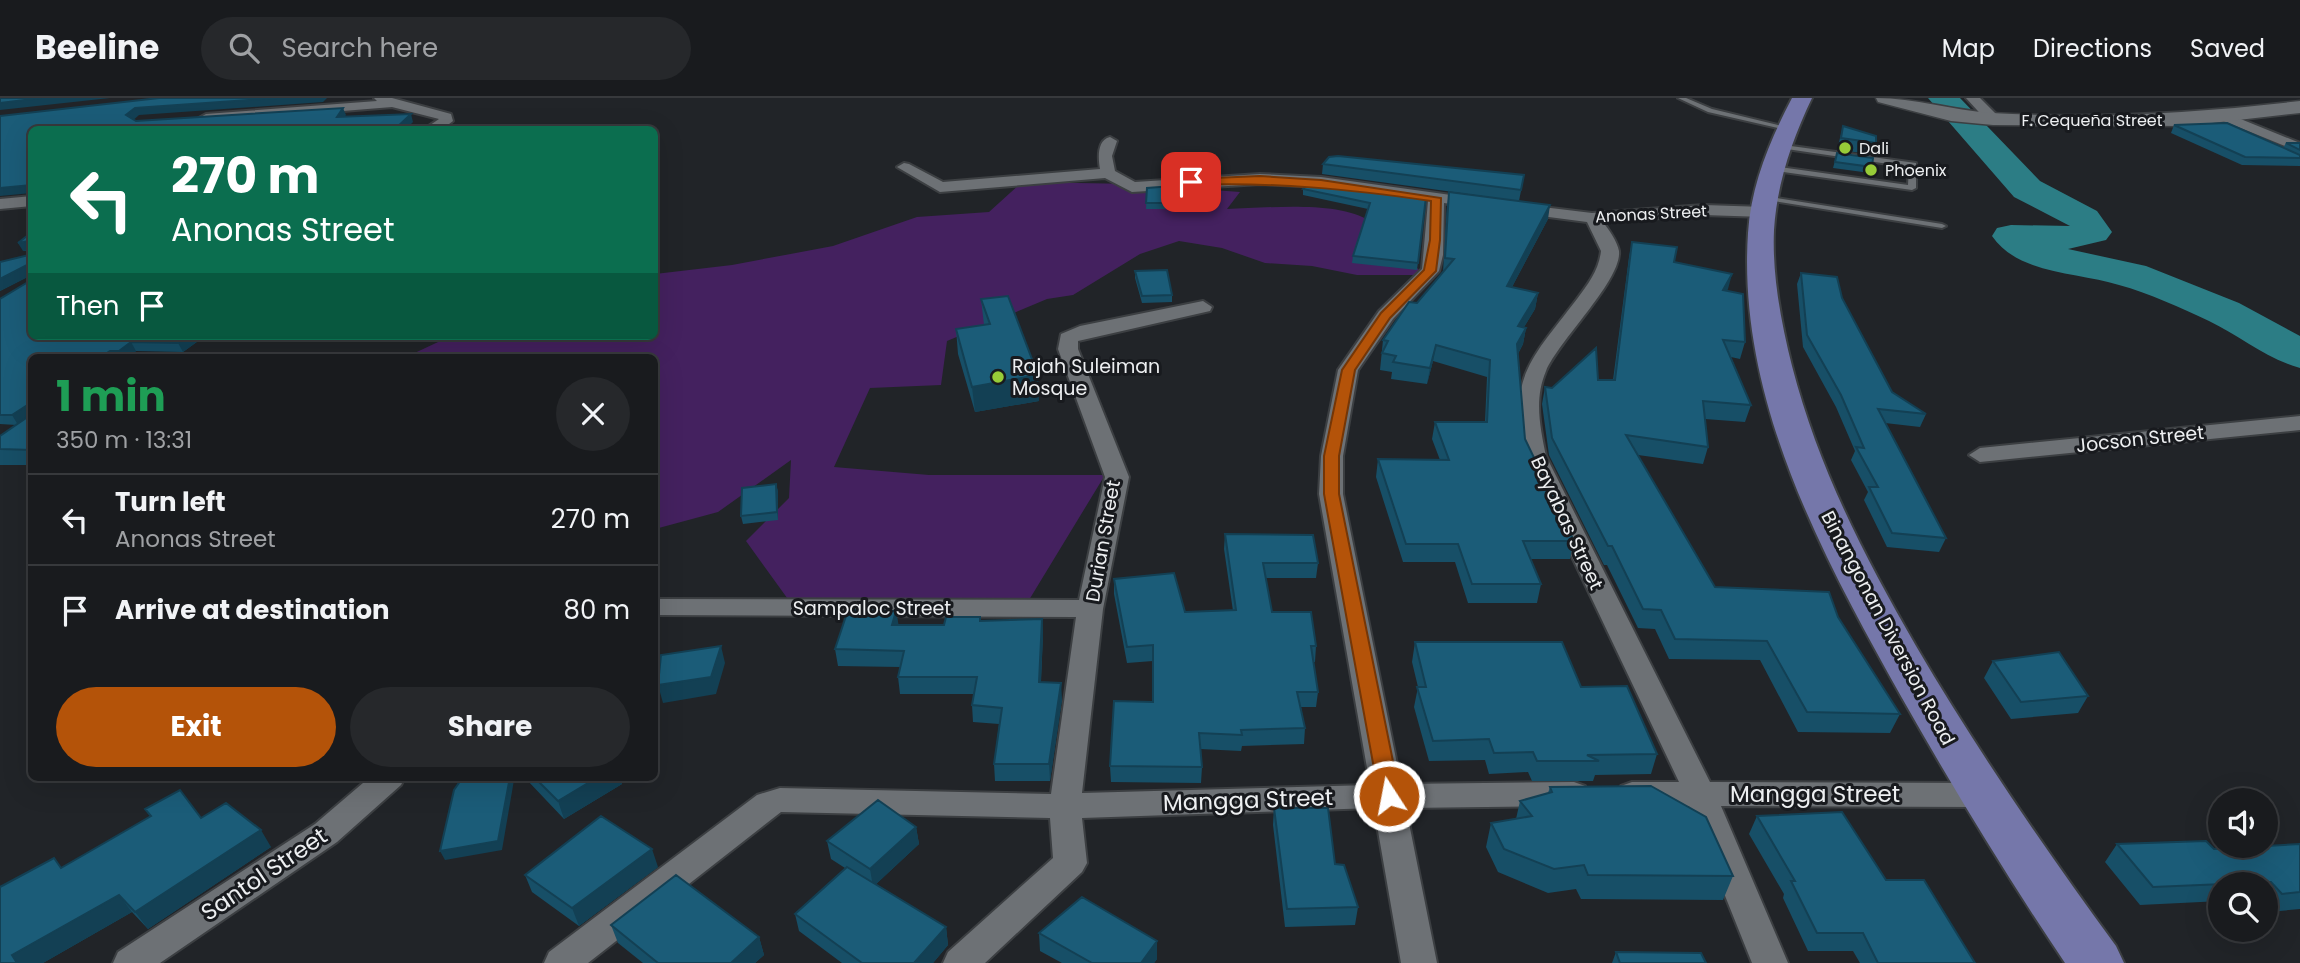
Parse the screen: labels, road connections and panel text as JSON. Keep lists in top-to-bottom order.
{
  "streets": {
    "main road": ["Binangonan Diversion Road"],
    "street": [
      "F. Cequeña Street",
      "Anonas Street",
      "Jocson Street",
      "Bayabas Street",
      "Durian Street",
      "Sampaloc Street",
      "Mangga Street",
      "Santol Street"
    ]
  },
  "crossings": [
    ["Anonas Street", "Bayabas Street"],
    ["Anonas Street", "Binangonan Diversion Road"],
    ["Bayabas Street", "Mangga Street"],
    ["Durian Street", "Sampaloc Street"],
    ["Durian Street", "Mangga Street"],
    ["Binangonan Diversion Road", "Mangga Street"]
  ],
  "places": ["Dali", "Phoenix", "Rajah Suleiman Mosque"],
  "page": {
    "header": "Beeline",
    "search": "Search here",
    "nav": ["Map", "Directions", "Saved"],
    "turn": ["270 m", "Anonas Street"],
    "then": "Then",
    "heading": ["1 min", "350 m · 13:31"],
    "list": [
      {
        "name": "Turn left",
        "note": "Anonas Street",
        "value": "270 m"
      },
      {
        "name": "Arrive at destination",
        "value": "80 m"
      }
    ],
    "buttons": ["Exit", "Share"]
  }
}
